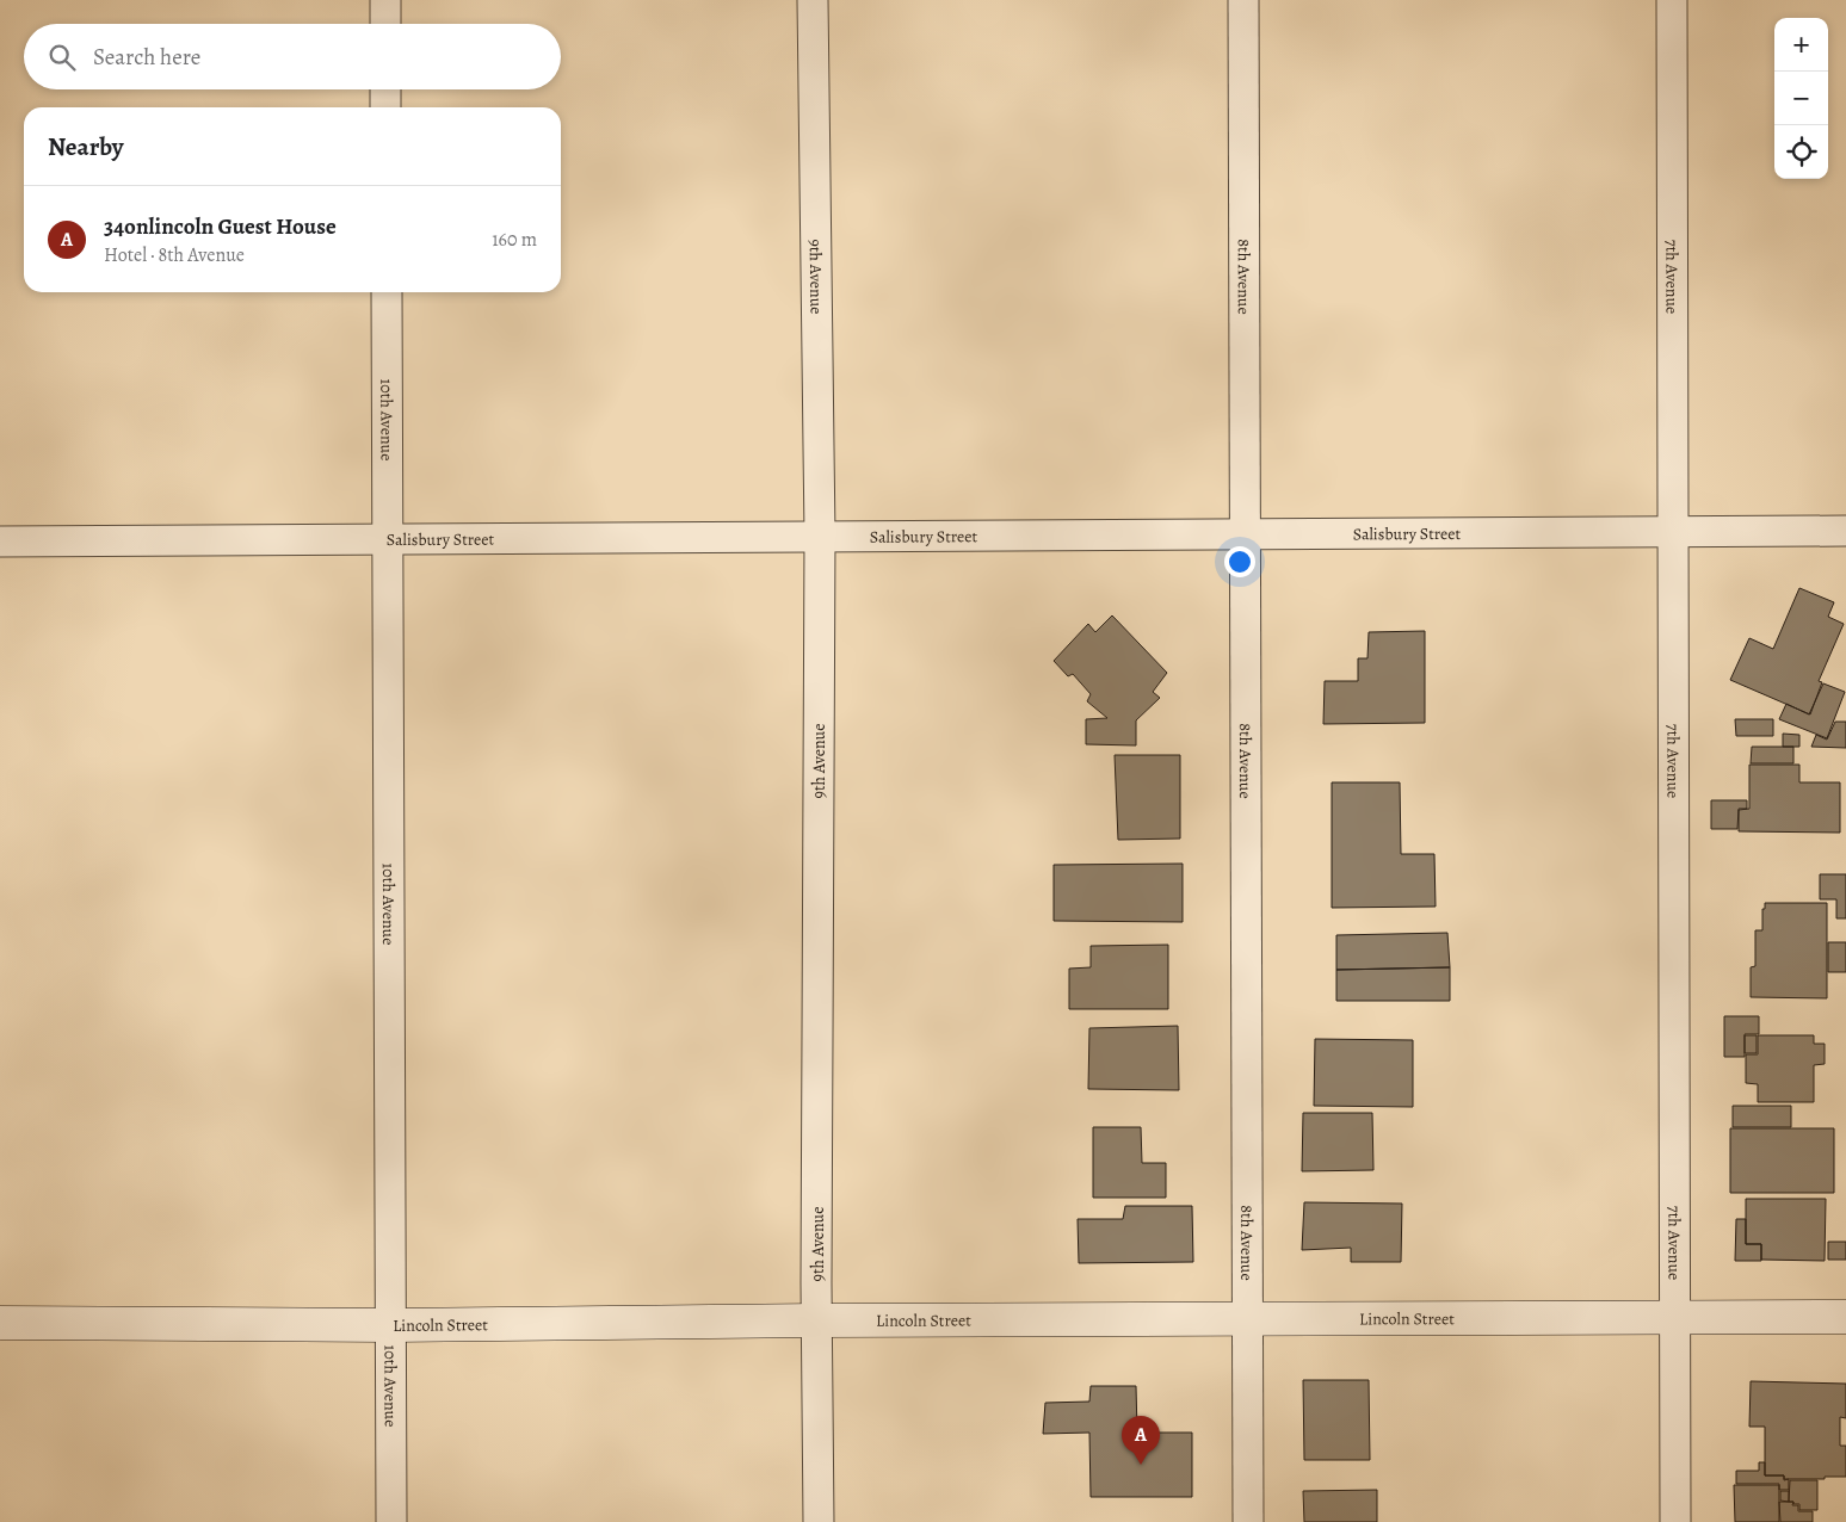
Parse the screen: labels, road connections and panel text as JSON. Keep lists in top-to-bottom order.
{
  "streets": {
    "street": [
      "9th Avenue",
      "8th Avenue",
      "7th Avenue",
      "10th Avenue",
      "Salisbury Street",
      "Lincoln Street"
    ]
  },
  "crossings": [
    ["9th Avenue", "Salisbury Street"],
    ["9th Avenue", "Lincoln Street"],
    ["8th Avenue", "Salisbury Street"],
    ["8th Avenue", "Lincoln Street"],
    ["7th Avenue", "Salisbury Street"],
    ["7th Avenue", "Lincoln Street"],
    ["10th Avenue", "Salisbury Street"],
    ["10th Avenue", "Lincoln Street"]
  ],
  "page": {
    "map_buttons": ["+", "−"],
    "search": "Search here",
    "heading": "Nearby",
    "list": [
      {
        "mark": "A",
        "name": "34onlincoln Guest House",
        "note": "Hotel · 8th Avenue",
        "value": "160 m"
      }
    ],
    "pins": "A"
  }
}
